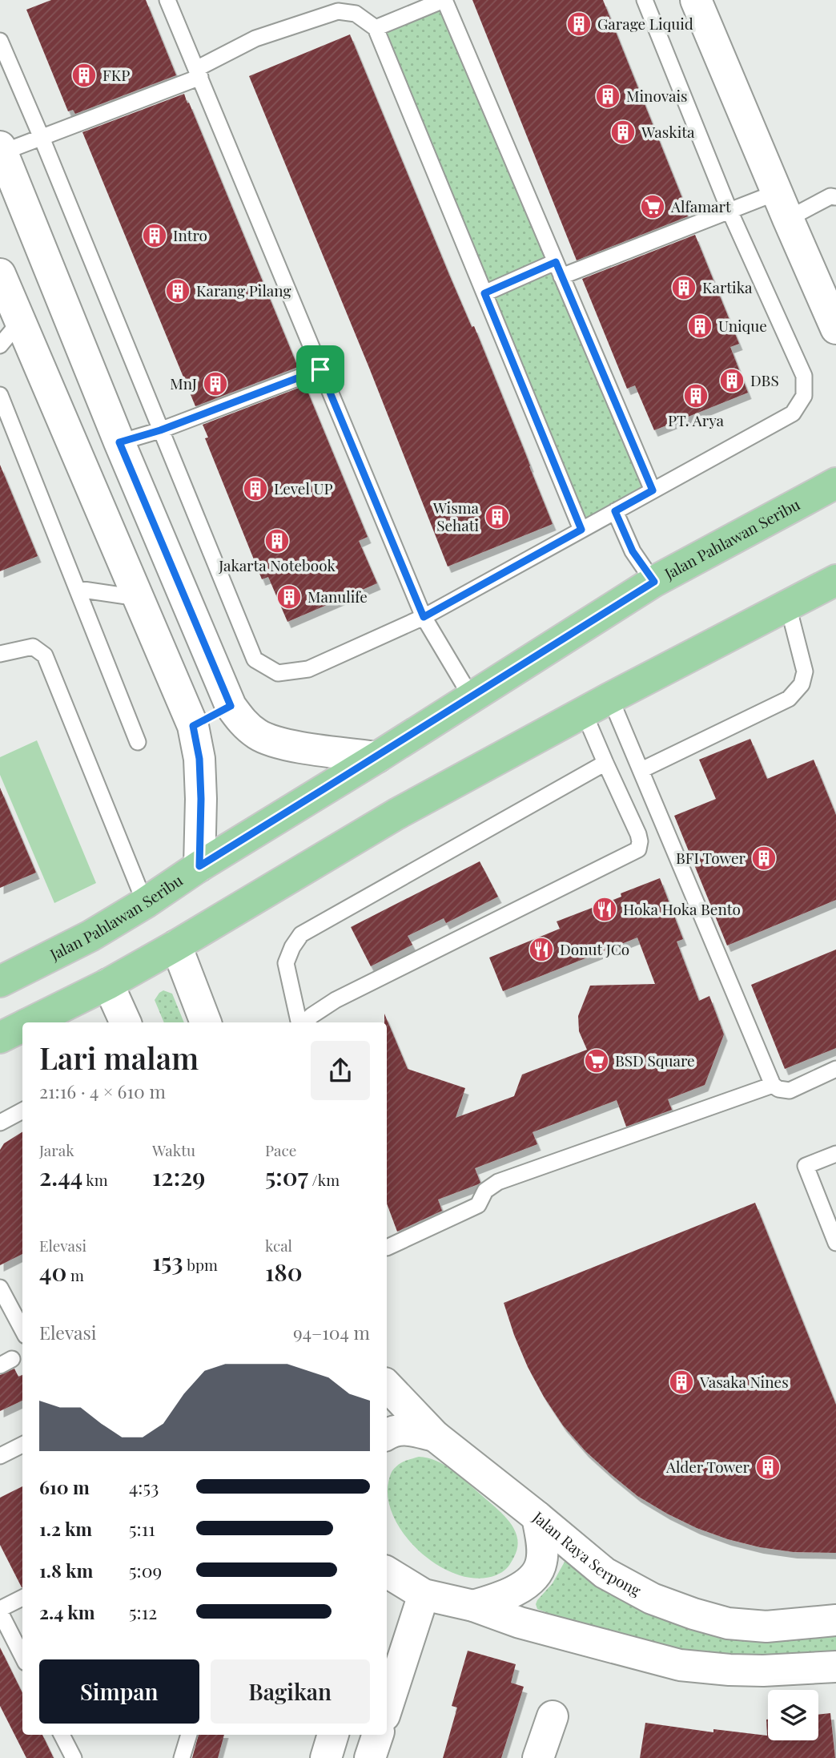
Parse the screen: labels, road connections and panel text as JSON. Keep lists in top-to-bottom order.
{
  "streets": {
    "main road": ["Jalan Pahlawan Seribu"],
    "street": ["Jalan Raya Serpong"]
  },
  "places": {
    "building": [
      "Garage Liquid",
      "FKP",
      "Minovais",
      "Waskita",
      "Intro",
      "Kartika",
      "Karang Pilang",
      "Unique",
      "DBS",
      "MnJ",
      "PT. Arya",
      "Level UP",
      "Wisma Sehati",
      "Jakarta Notebook",
      "Manulife",
      "BFI Tower",
      "Vasaka Nines",
      "Alder Tower"
    ],
    "supermarket": ["Alfamart", "BSD Square"],
    "restaurant": ["Hoka Hoka Bento", "Donut JCo"]
  },
  "page": {
    "heading": ["Lari malam", "21:16 · 4 × 610 m"],
    "stats": [
      ["Jarak", "2.44 km"],
      ["Waktu", "12:29"],
      ["Pace", "5:07 /km"],
      ["Elevasi", "40 m"],
      ["153 bpm"],
      ["kcal", "180"]
    ],
    "chart": ["Elevasi", "94–104 m"],
    "list": [
      {
        "name": "610 m",
        "note": "4:53"
      },
      {
        "name": "1.2 km",
        "note": "5:11"
      },
      {
        "name": "1.8 km",
        "note": "5:09"
      },
      {
        "name": "2.4 km",
        "note": "5:12"
      }
    ],
    "buttons": ["Simpan", "Bagikan"]
  }
}
